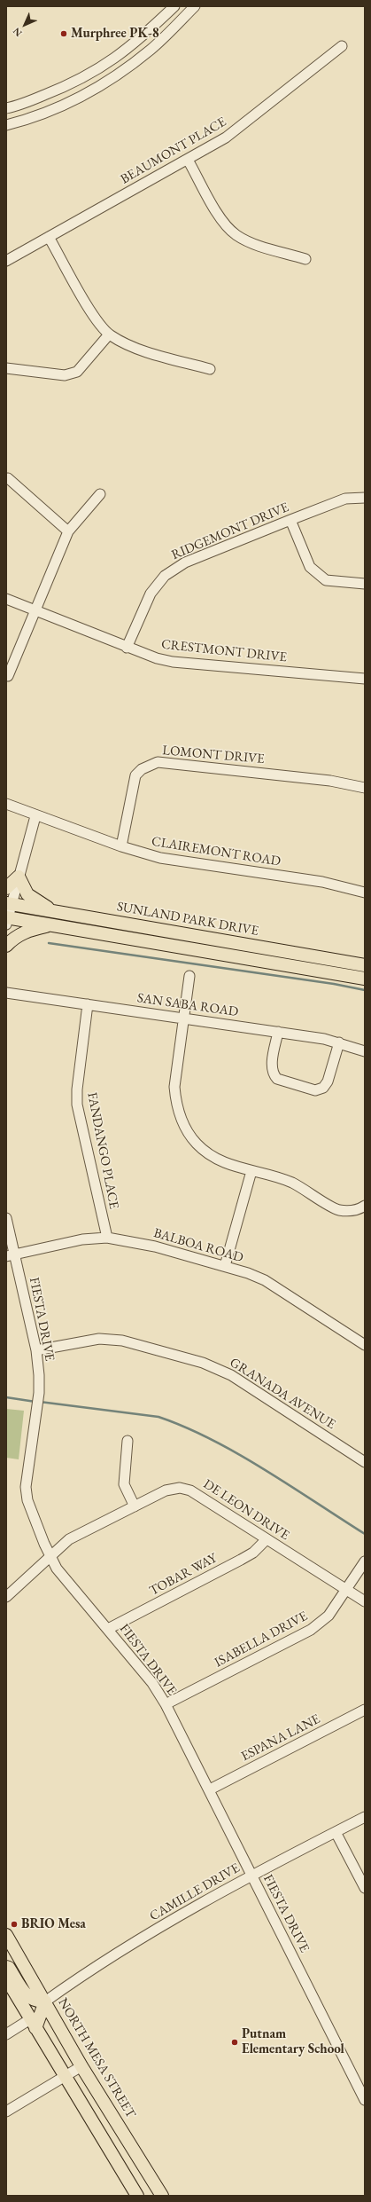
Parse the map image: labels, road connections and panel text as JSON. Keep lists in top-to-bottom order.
{
  "streets": {
    "main road": ["SUNLAND PARK DRIVE", "NORTH MESA STREET"],
    "street": [
      "BEAUMONT PLACE",
      "RIDGEMONT DRIVE",
      "CRESTMONT DRIVE",
      "LOMONT DRIVE",
      "CLAIREMONT ROAD",
      "SAN SABA ROAD",
      "FANDANGO PLACE",
      "BALBOA ROAD",
      "FIESTA DRIVE",
      "GRANADA AVENUE",
      "DE LEON DRIVE",
      "TOBAR WAY",
      "ISABELLA DRIVE",
      "ESPANA LANE",
      "CAMILLE DRIVE"
    ]
  },
  "crossings": [
    ["RIDGEMONT DRIVE", "CRESTMONT DRIVE"],
    ["LOMONT DRIVE", "CLAIREMONT ROAD"],
    ["SAN SABA ROAD", "FANDANGO PLACE"],
    ["FANDANGO PLACE", "BALBOA ROAD"],
    ["BALBOA ROAD", "FIESTA DRIVE"],
    ["FIESTA DRIVE", "GRANADA AVENUE"],
    ["FIESTA DRIVE", "DE LEON DRIVE"],
    ["FIESTA DRIVE", "TOBAR WAY"],
    ["FIESTA DRIVE", "ISABELLA DRIVE"],
    ["FIESTA DRIVE", "ESPANA LANE"],
    ["FIESTA DRIVE", "CAMILLE DRIVE"],
    ["DE LEON DRIVE", "TOBAR WAY"],
    ["DE LEON DRIVE", "ISABELLA DRIVE"],
    ["CAMILLE DRIVE", "NORTH MESA STREET"]
  ],
  "places": ["Murphree PK-8", "BRIO Mesa", "Putnam Elementary School"],
  "north": "bottom left"
}
